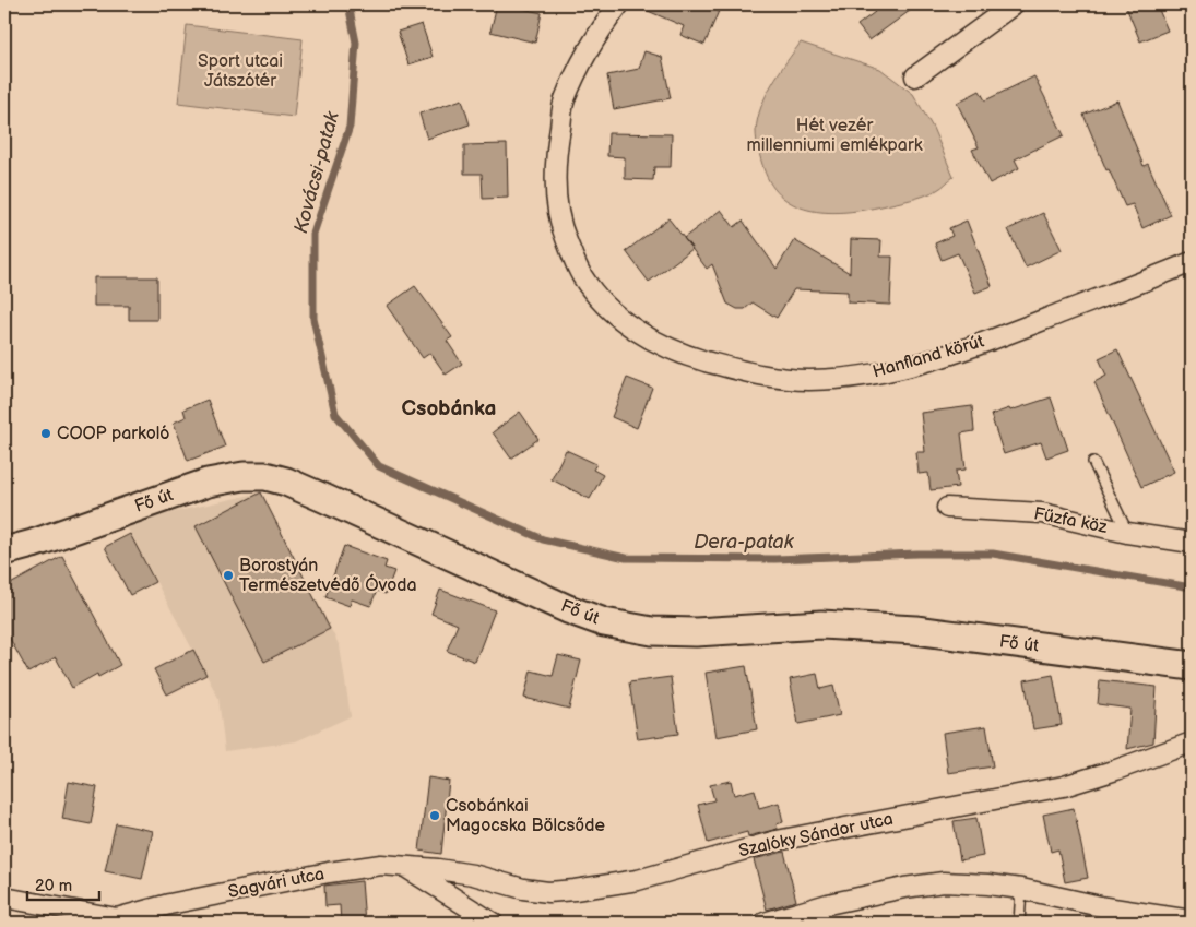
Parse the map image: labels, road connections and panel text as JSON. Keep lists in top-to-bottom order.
{
  "streets": {
    "main road": ["Fő út"],
    "street": [
      "Hanfland körút",
      "Fűzfa köz",
      "Szalóky Sándor utca",
      "Sagvári utca"
    ]
  },
  "crossings": [
    ["Szalóky Sándor utca", "Sagvári utca"]
  ],
  "districts": ["Csobánka"],
  "water": ["Kovácsi-patak", "Dera-patak"],
  "parks": ["Sport utcai Játszótér", "Hét vezér millenniumi emlékpark"],
  "places": ["COOP parkoló", "Borostyán Természetvédő Óvoda", "Csobánkai Magocska Bölcsőde"],
  "scale_bar": "20 m"
}
